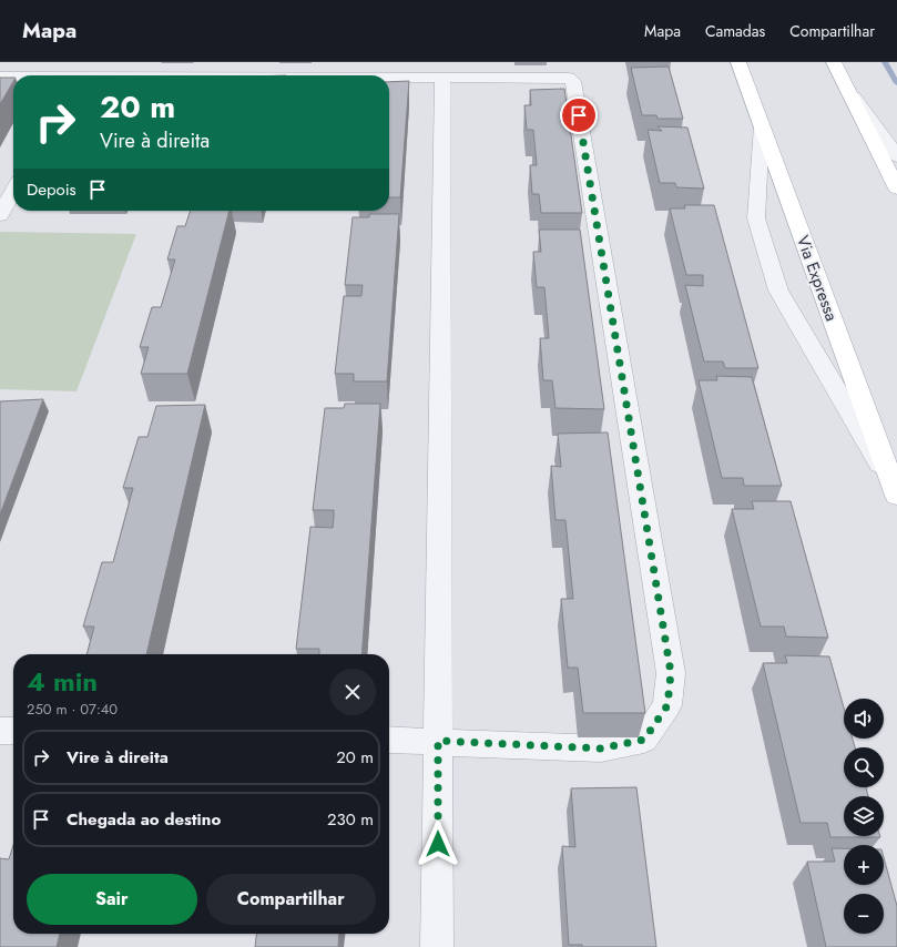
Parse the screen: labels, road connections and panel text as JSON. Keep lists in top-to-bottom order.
{
  "streets": {
    "main road": ["Via Expressa"]
  },
  "page": {
    "header": "Mapa",
    "nav": ["Mapa", "Camadas", "Compartilhar"],
    "turn": ["20 m", "Vire à direita"],
    "then": "Depois",
    "heading": ["4 min", "250 m · 07:40"],
    "map_buttons": ["+", "−"],
    "list": [
      {
        "name": "Vire à direita",
        "value": "20 m"
      },
      {
        "name": "Chegada ao destino",
        "value": "230 m"
      }
    ],
    "buttons": ["Sair", "Compartilhar"]
  }
}
